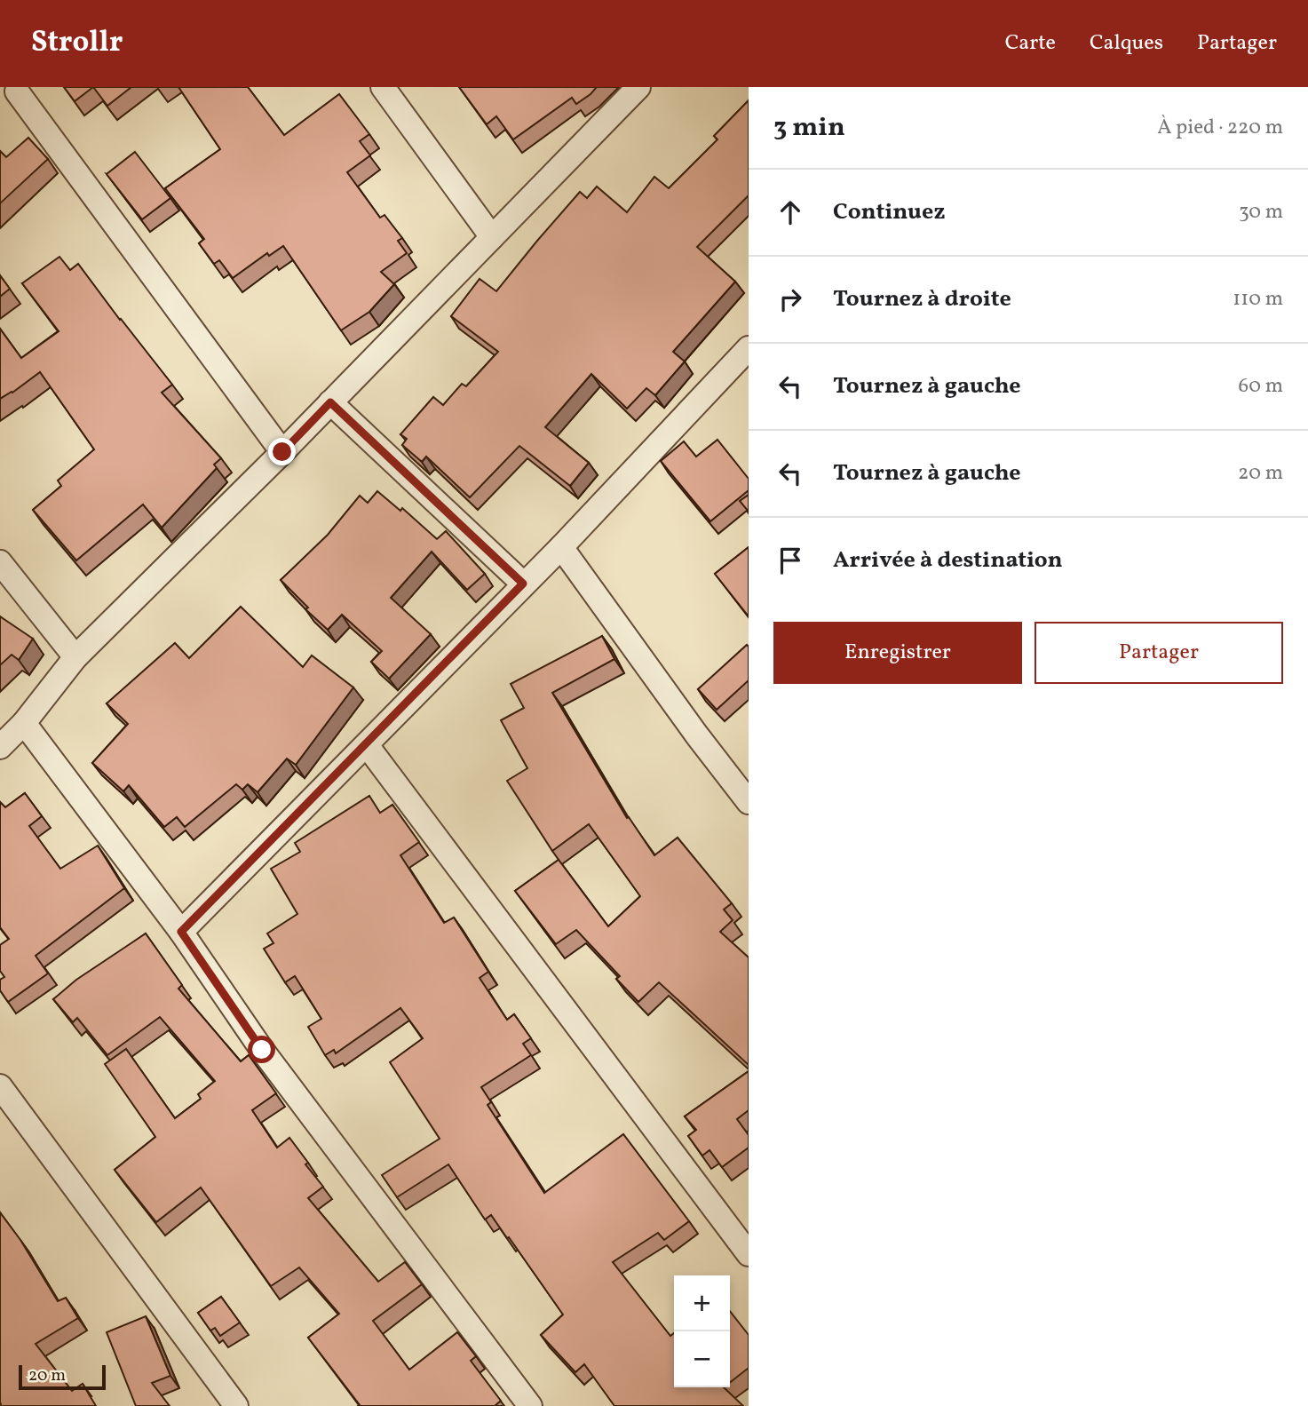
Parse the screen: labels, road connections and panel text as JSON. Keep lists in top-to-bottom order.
{
  "scale_bar": "20 m",
  "page": {
    "header": "Strollr",
    "nav": ["Carte", "Calques", "Partager"],
    "heading": ["3 min", "À pied · 220 m"],
    "list": [
      ["Continuez", "30 m"],
      ["Tournez à droite", "110 m"],
      ["Tournez à gauche", "60 m"],
      ["Tournez à gauche", "20 m"],
      "Arrivée à destination"
    ],
    "buttons": ["Enregistrer", "Partager"],
    "map_buttons": ["+", "−"],
    "scale": "20 m"
  }
}
